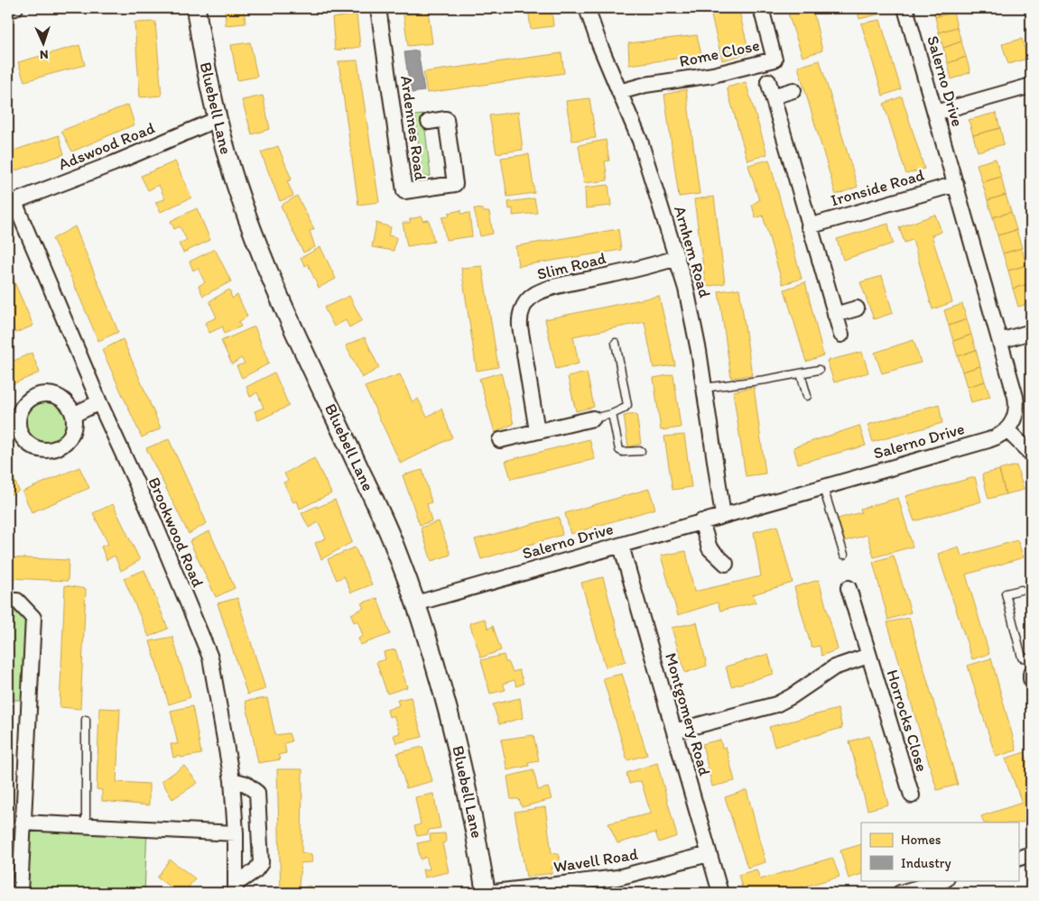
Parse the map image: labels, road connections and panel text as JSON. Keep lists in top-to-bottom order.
{
  "streets": {
    "street": [
      "Rome Close",
      "Salerno Drive",
      "Bluebell Lane",
      "Ardennes Road",
      "Adswood Road",
      "Ironside Road",
      "Arnhem Road",
      "Slim Road",
      "Brookwood Road",
      "Montgomery Road",
      "Horrocks Close",
      "Wavell Road"
    ]
  },
  "crossings": [
    ["Rome Close", "Arnhem Road"],
    ["Salerno Drive", "Bluebell Lane"],
    ["Salerno Drive", "Ironside Road"],
    ["Salerno Drive", "Arnhem Road"],
    ["Salerno Drive", "Montgomery Road"],
    ["Bluebell Lane", "Adswood Road"],
    ["Bluebell Lane", "Wavell Road"],
    ["Adswood Road", "Brookwood Road"],
    ["Arnhem Road", "Slim Road"],
    ["Montgomery Road", "Horrocks Close"],
    ["Montgomery Road", "Wavell Road"]
  ],
  "legend": ["Homes", "Industry"],
  "north": "bottom"
}
